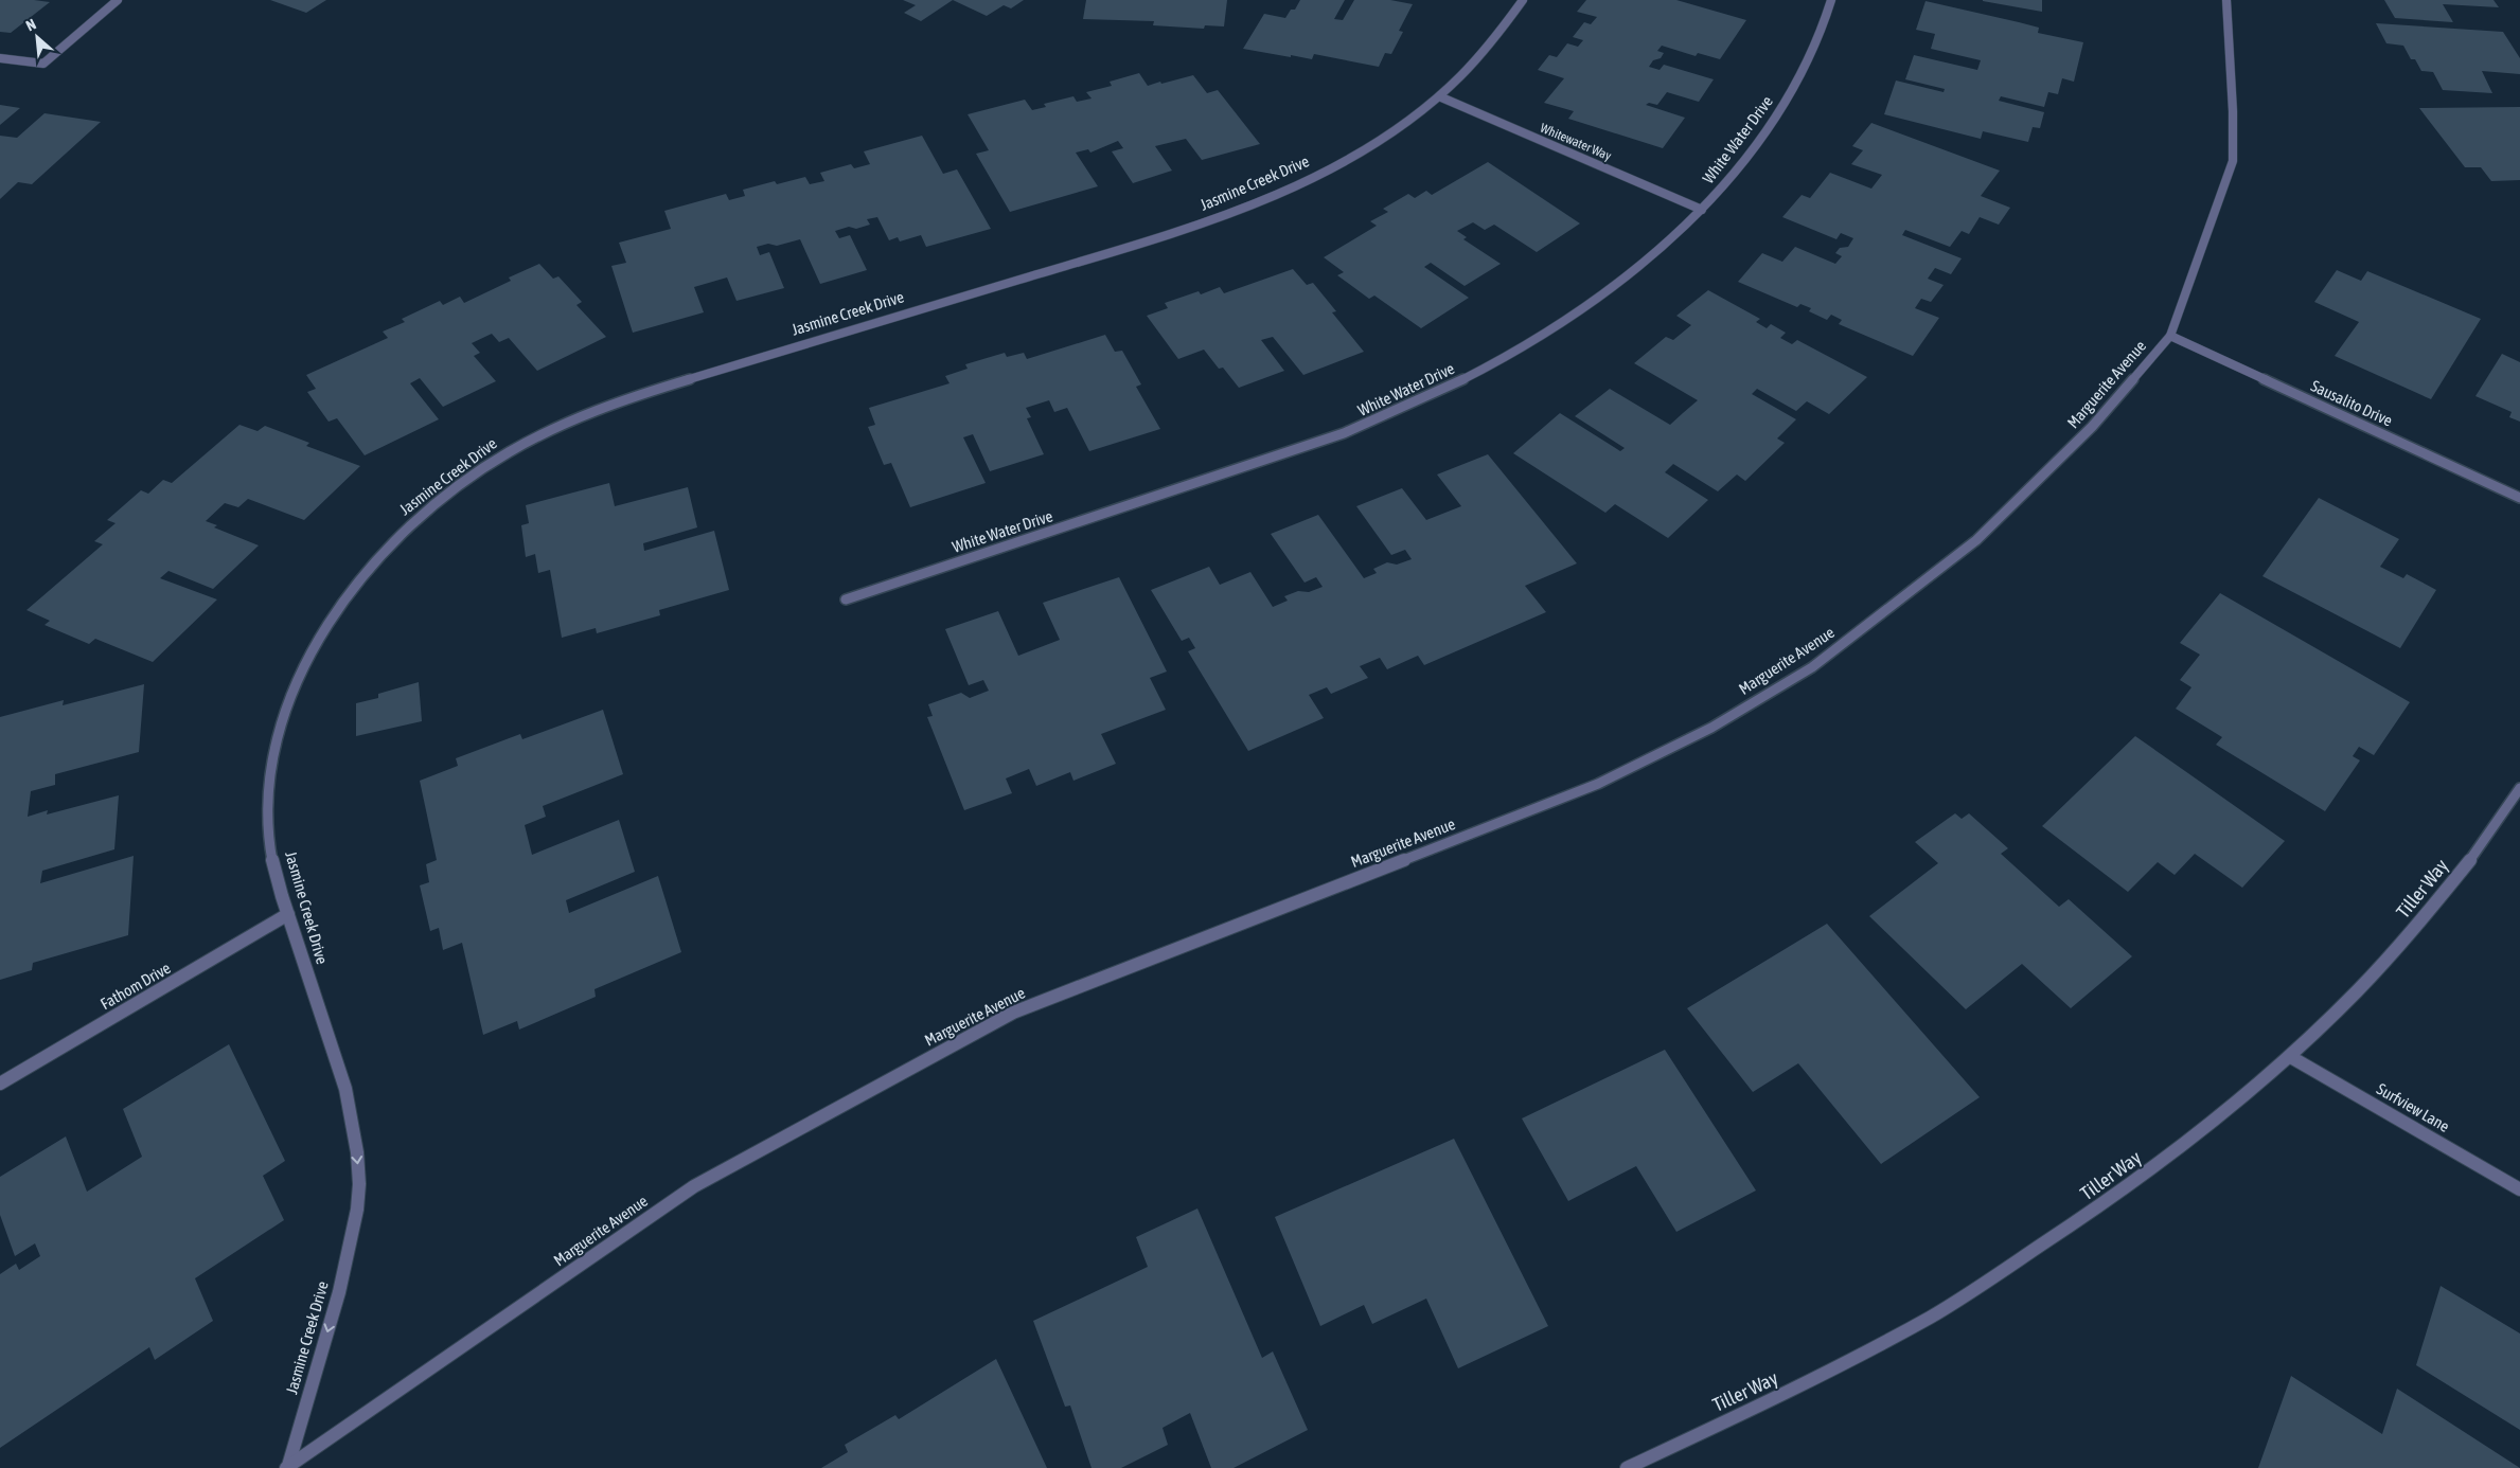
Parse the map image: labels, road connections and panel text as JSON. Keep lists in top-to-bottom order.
{
  "streets": {
    "street": [
      "White Water Drive",
      "Whitewater Way",
      "Jasmine Creek Drive",
      "Marguerite Avenue",
      "Sausalito Drive",
      "Tiller Way",
      "Fathom Drive",
      "Surfview Lane"
    ]
  },
  "crossings": [
    ["White Water Drive", "Whitewater Way"],
    ["Whitewater Way", "Jasmine Creek Drive"],
    ["Jasmine Creek Drive", "Marguerite Avenue"],
    ["Jasmine Creek Drive", "Fathom Drive"],
    ["Marguerite Avenue", "Sausalito Drive"],
    ["Tiller Way", "Surfview Lane"]
  ],
  "north": "top left"
}
